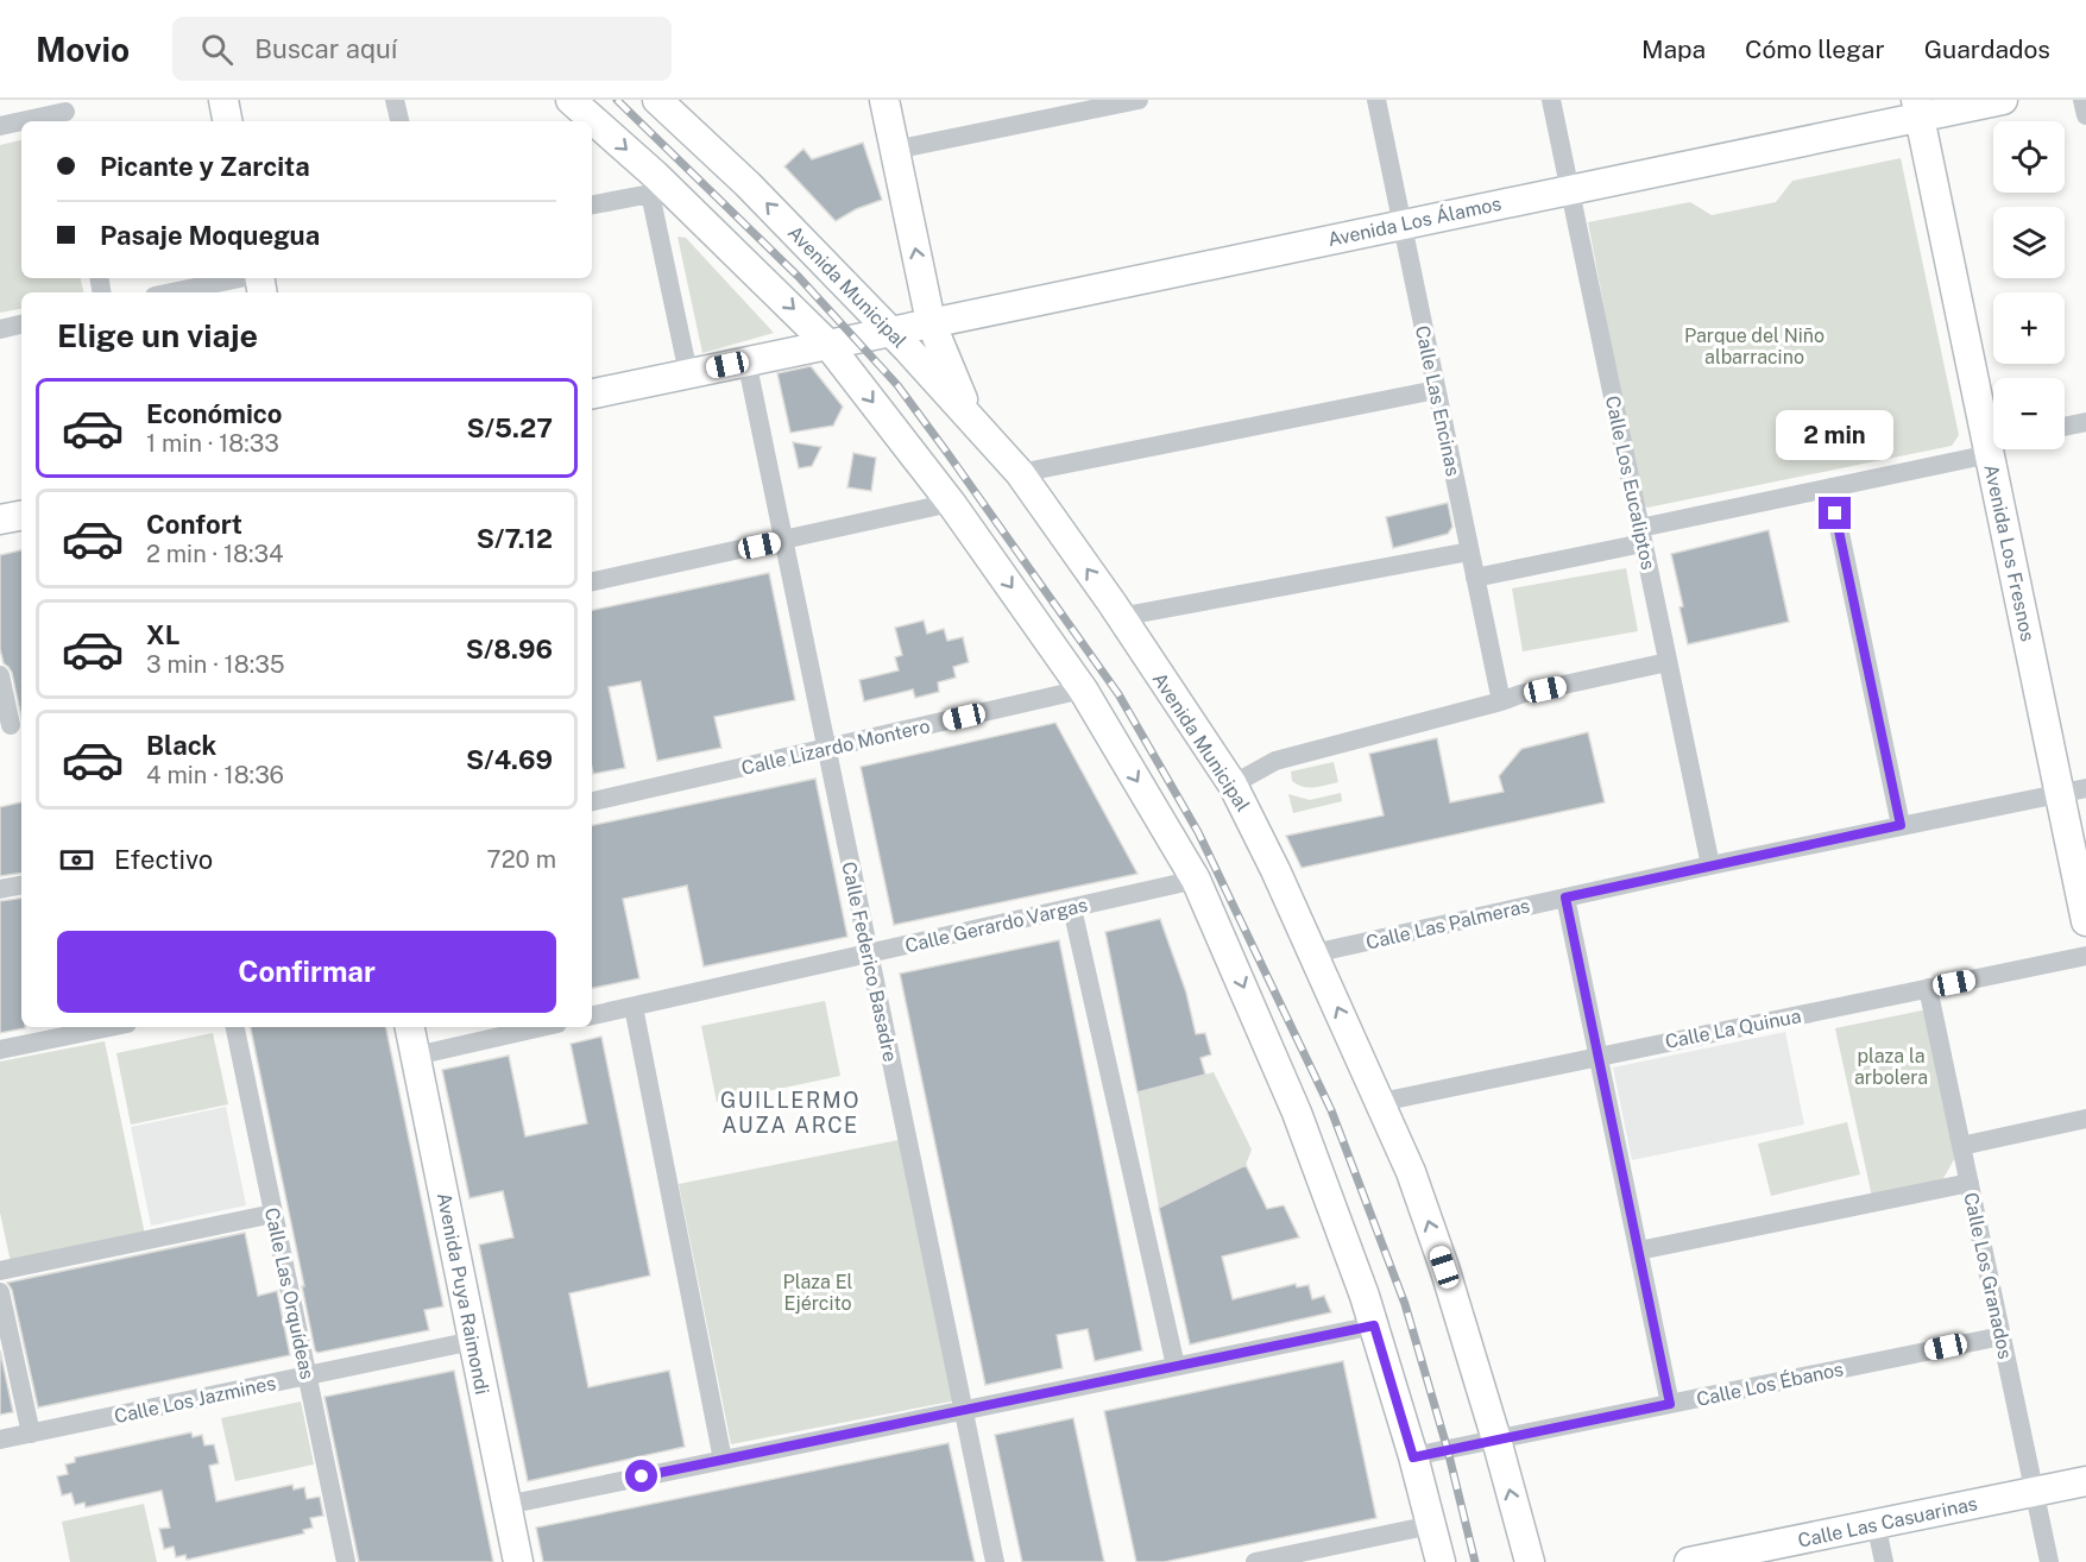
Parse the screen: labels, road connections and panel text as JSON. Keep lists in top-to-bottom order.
{
  "streets": {
    "street": [
      "Avenida Los Álamos",
      "Avenida Municipal",
      "Calle Las Encinas",
      "Calle Los Eucaliptos",
      "Avenida Los Fresnos",
      "Calle Lizardo Montero",
      "Calle Las Palmeras",
      "Calle Gerardo Vargas",
      "Calle Federico Basadre",
      "Calle La Quinua",
      "Calle Los Granados",
      "Calle Las Orquídeas",
      "Avenida Puya Raimondi",
      "Calle Los Ébanos",
      "Calle Los Jazmines",
      "Calle Las Casuarinas"
    ]
  },
  "crossings": [
    ["Avenida Los Álamos", "Avenida Municipal"],
    ["Avenida Los Álamos", "Calle Las Encinas"],
    ["Avenida Los Álamos", "Calle Los Eucaliptos"],
    ["Avenida Los Álamos", "Avenida Los Fresnos"],
    ["Avenida Los Álamos", "Calle Federico Basadre"],
    ["Avenida Municipal", "Calle Las Palmeras"],
    ["Avenida Municipal", "Calle La Quinua"],
    ["Avenida Municipal", "Calle Los Ébanos"],
    ["Calle Los Eucaliptos", "Calle Las Palmeras"],
    ["Avenida Los Fresnos", "Calle Las Palmeras"],
    ["Calle Lizardo Montero", "Calle Federico Basadre"],
    ["Calle Gerardo Vargas", "Calle Federico Basadre"],
    ["Calle La Quinua", "Calle Los Granados"],
    ["Calle Los Granados", "Calle Los Ébanos"],
    ["Calle Los Granados", "Calle Las Casuarinas"],
    ["Calle Las Orquídeas", "Calle Los Jazmines"],
    ["Avenida Puya Raimondi", "Calle Los Jazmines"]
  ],
  "districts": ["GUILLERMO AUZA ARCE"],
  "parks": ["Parque del Niño albarracino", "plaza la arbolera", "Plaza El Ejército"],
  "page": {
    "header": "Movio",
    "search": "Buscar aquí",
    "nav": ["Mapa", "Cómo llegar", "Guardados"],
    "map_buttons": ["+", "−"],
    "banner": ["Picante y Zarcita", "Pasaje Moquegua"],
    "heading": "Elige un viaje",
    "list": [
      {
        "name": "Económico",
        "note": "1 min · 18:33",
        "value": "S/5.27"
      },
      {
        "name": "Confort",
        "note": "2 min · 18:34",
        "value": "S/7.12"
      },
      {
        "name": "XL",
        "note": "3 min · 18:35",
        "value": "S/8.96"
      },
      {
        "name": "Black",
        "note": "4 min · 18:36",
        "value": "S/4.69"
      }
    ],
    "bubble": "2 min",
    "pay": ["Efectivo", "720 m"],
    "buttons": "Confirmar"
  }
}
